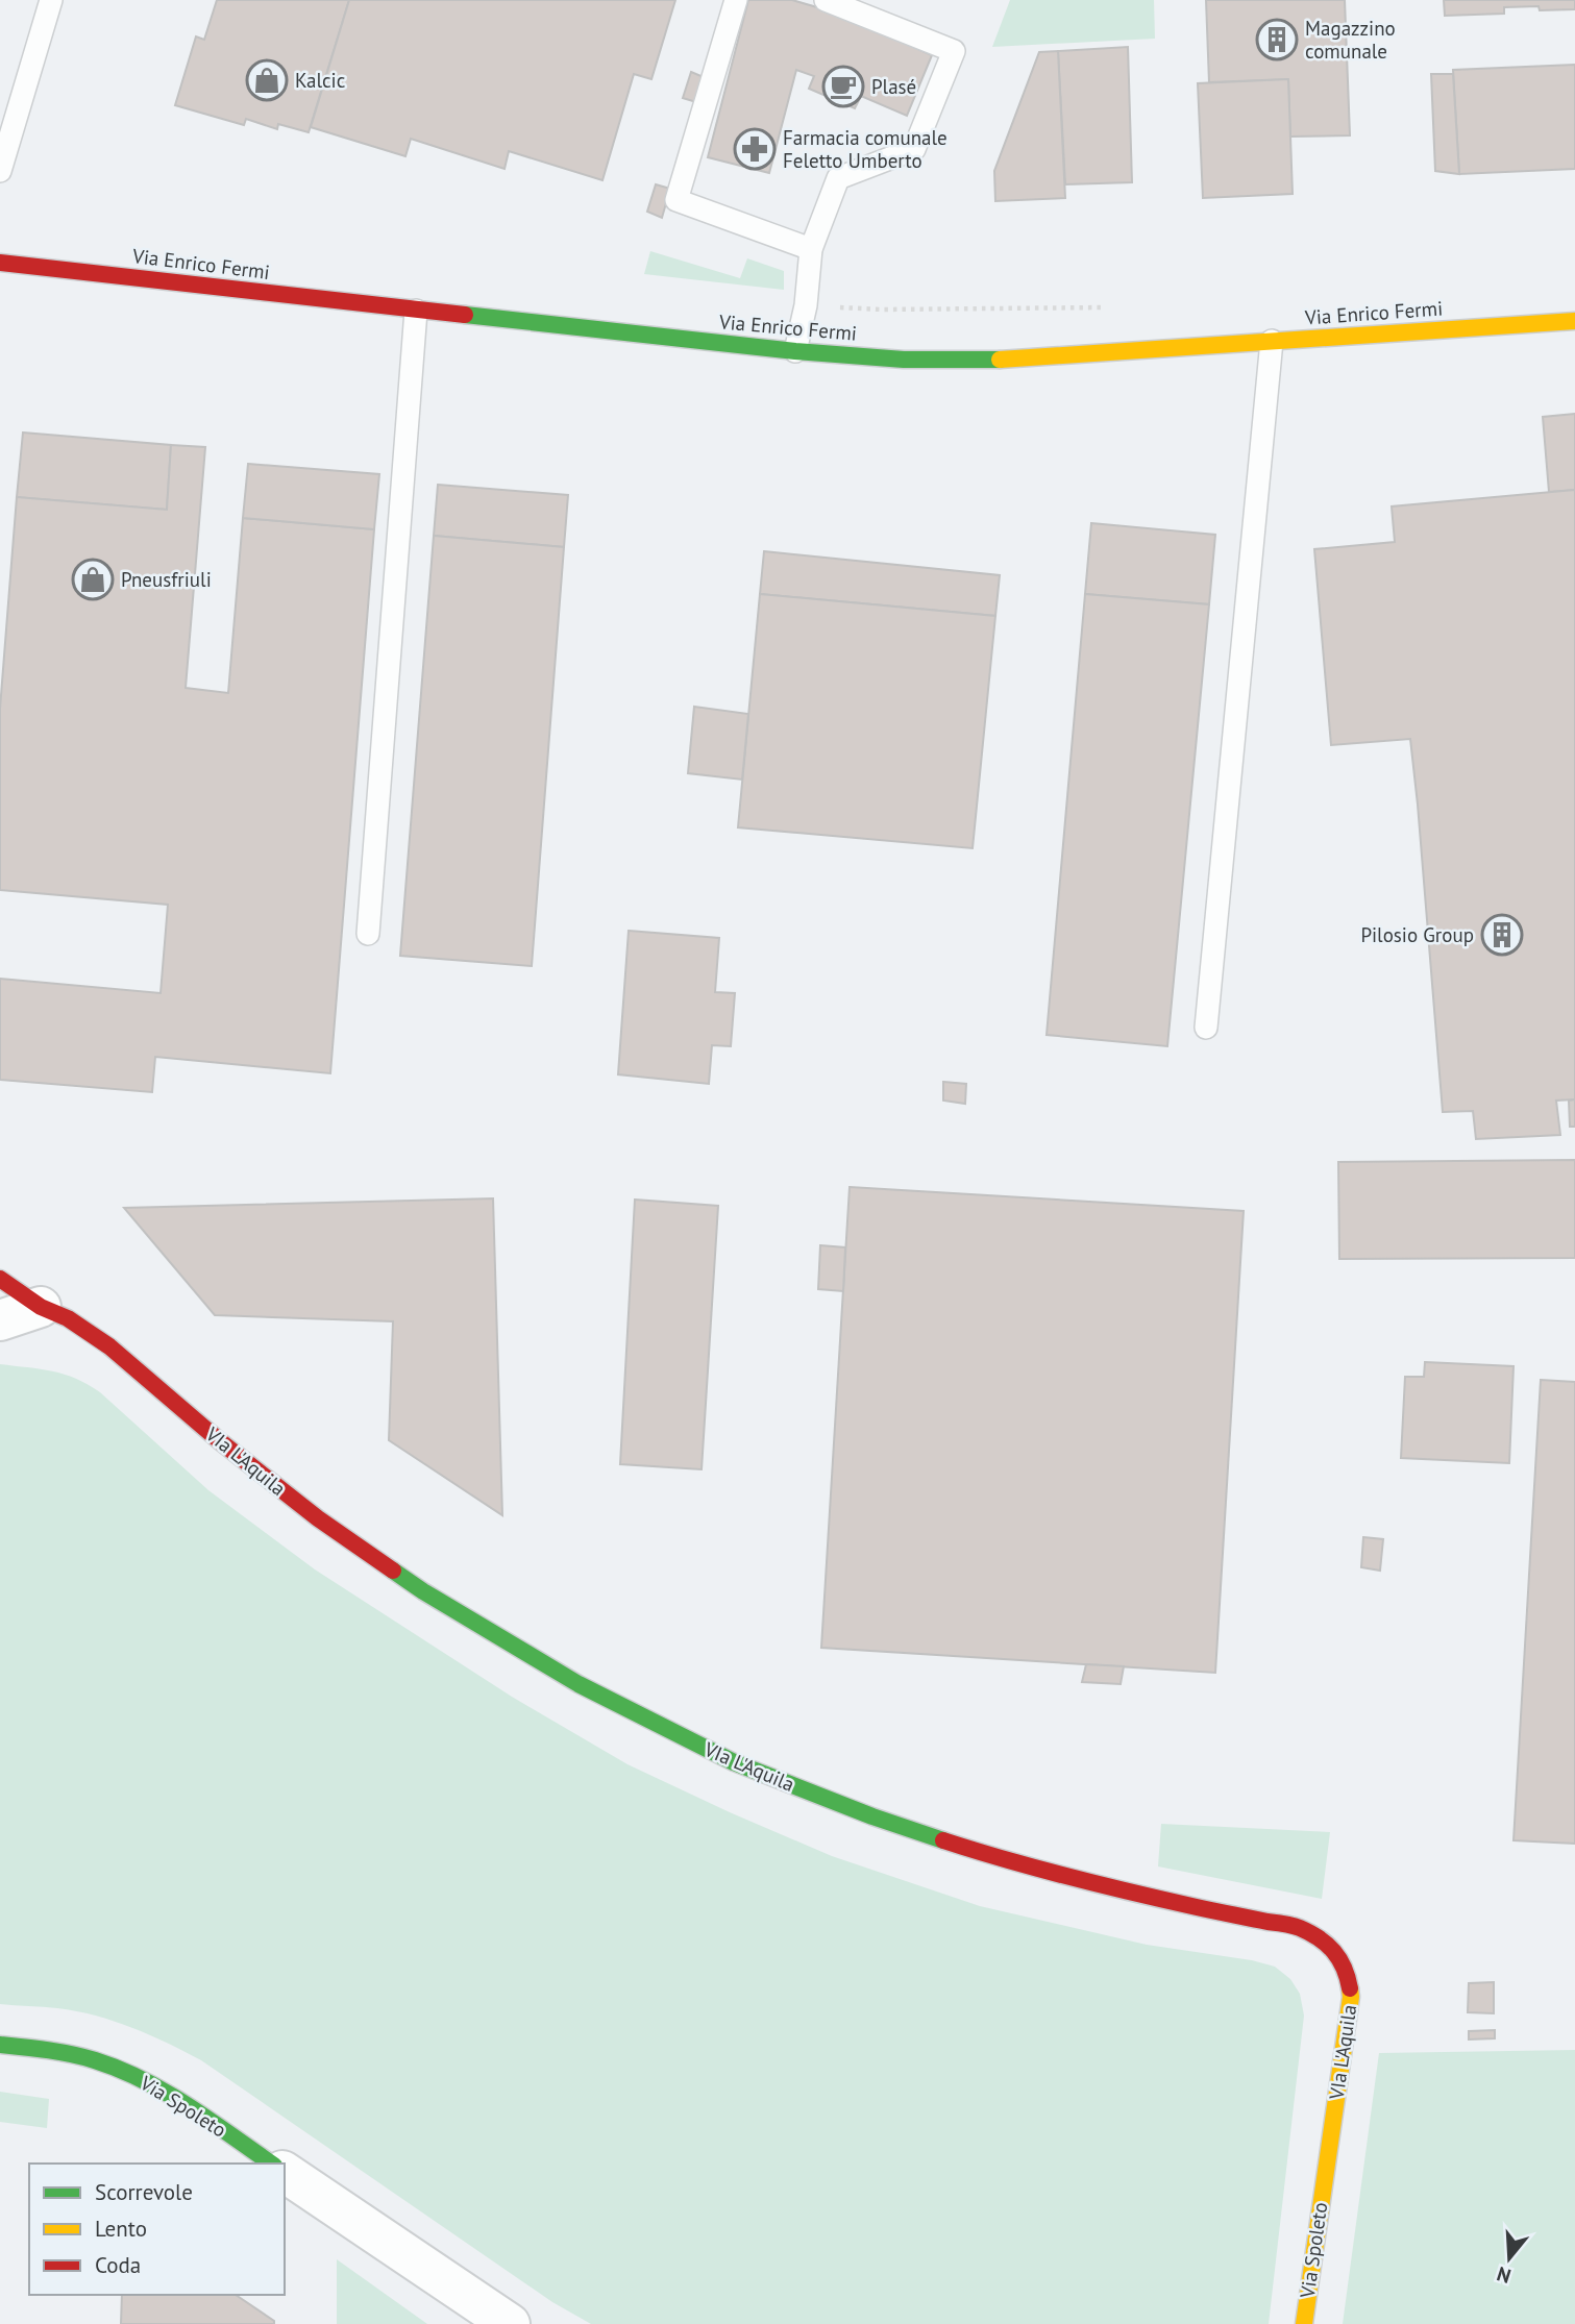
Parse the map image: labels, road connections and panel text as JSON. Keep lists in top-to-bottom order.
{
  "streets": {
    "street": ["Via Enrico Fermi", "VIa L'Aquila", "Via Spoleto"]
  },
  "crossings": [
    ["VIa L'Aquila", "Via Spoleto"]
  ],
  "places": {
    "building": ["Magazzino comunale", "Pilosio Group"],
    "shop": ["Kalcic", "Pneusfriuli"],
    "cafe": ["Plasé"],
    "pharmacy": ["Farmacia comunale Feletto Umberto"]
  },
  "legend": ["Scorrevole", "Lento", "Coda"],
  "north": "bottom"
}
